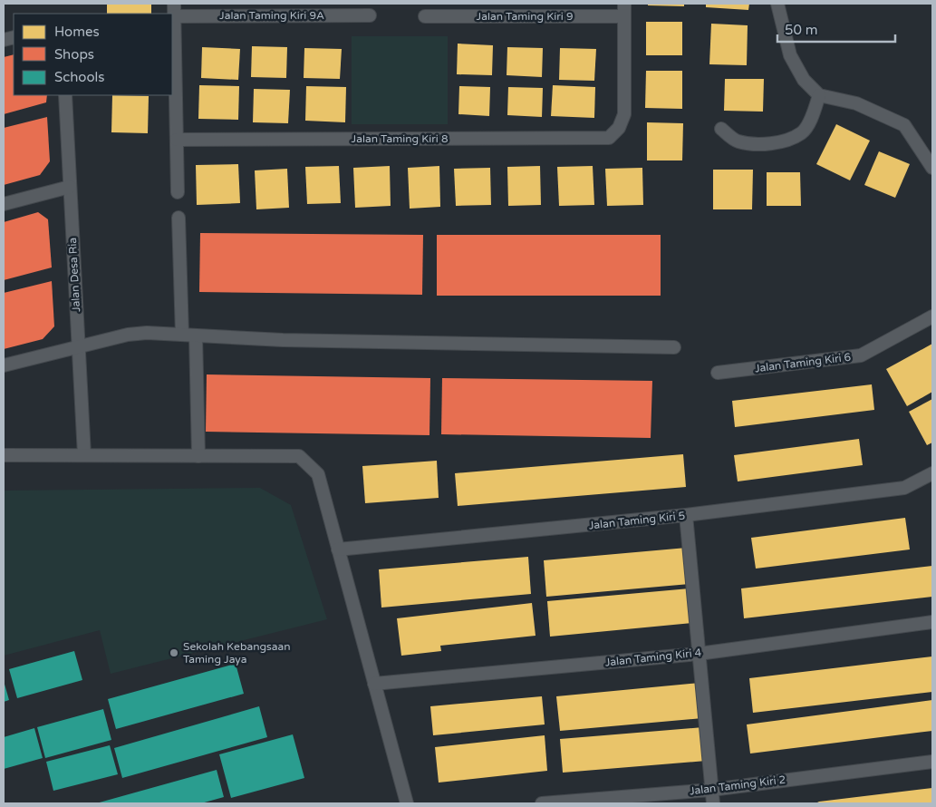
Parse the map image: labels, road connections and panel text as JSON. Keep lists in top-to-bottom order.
{
  "streets": {
    "street": [
      "Jalan Taming Kiri 9A",
      "Jalan Taming Kiri 9",
      "Jalan Taming Kiri 8",
      "Jalan Desa Ria",
      "Jalan Taming Kiri 6",
      "Jalan Taming Kiri 5",
      "Jalan Taming Kiri 4",
      "Jalan Taming Kiri 2"
    ]
  },
  "crossings": [
    ["Jalan Taming Kiri 9", "Jalan Taming Kiri 8"]
  ],
  "places": ["Sekolah Kebangsaan Taming Jaya"],
  "legend": ["Homes", "Shops", "Schools"],
  "scale_bar": "50 m"
}
